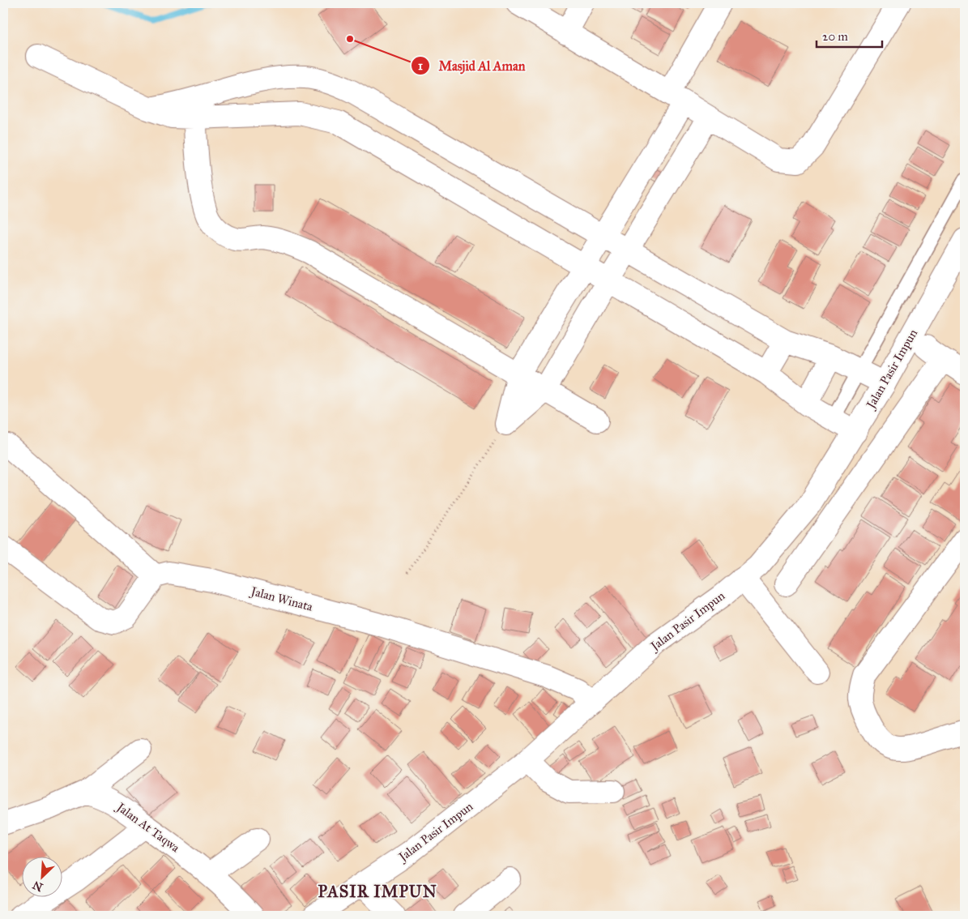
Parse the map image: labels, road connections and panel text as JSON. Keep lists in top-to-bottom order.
{
  "streets": {
    "street": ["Jalan Pasir Impun", "Jalan Winata", "Jalan At Taqwa"]
  },
  "crossings": [
    ["Jalan Pasir Impun", "Jalan Winata"]
  ],
  "districts": ["PASIR IMPUN"],
  "places": ["Masjid Al Aman"],
  "scale_bar": "20 m",
  "north": "bottom left"
}
